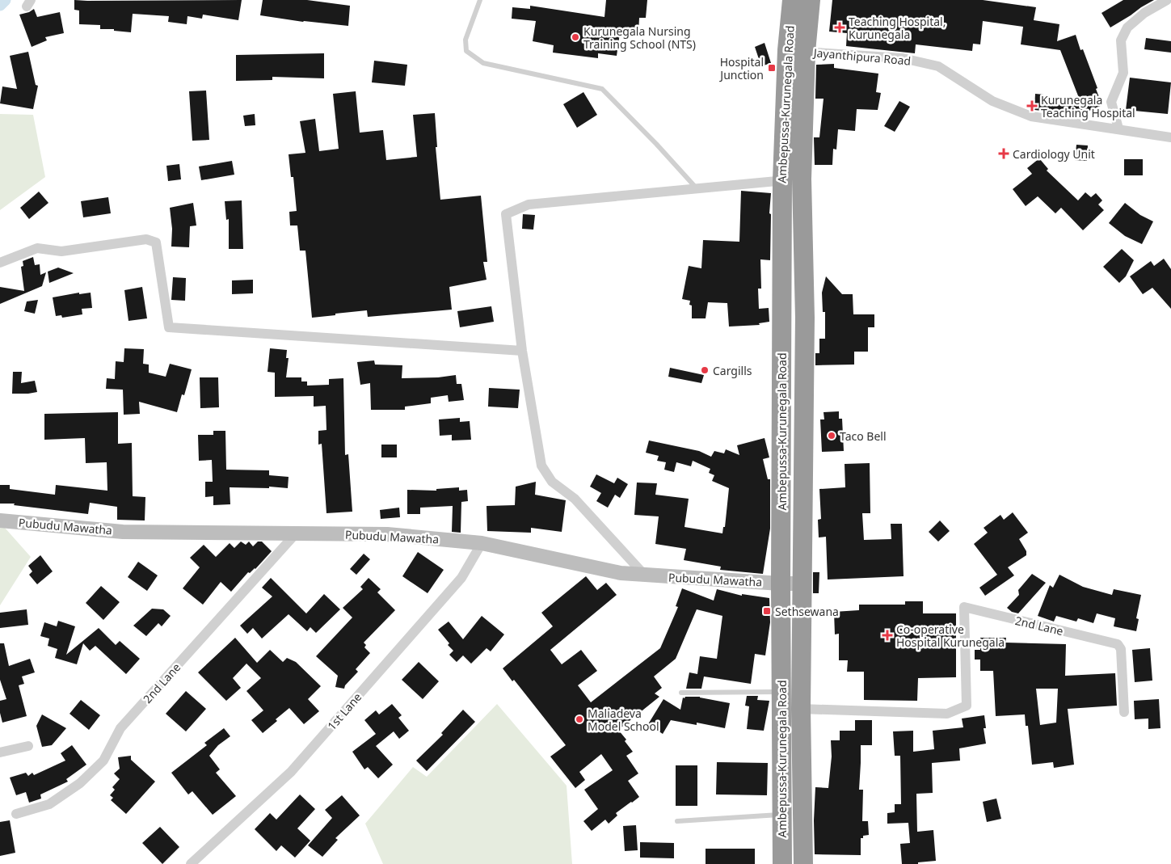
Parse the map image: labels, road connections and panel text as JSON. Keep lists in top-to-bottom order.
{
  "streets": {
    "highway": ["Ambepussa-Kurunegala Road"],
    "street": [
      "Jayanthipura Road",
      "Pubudu Mawatha",
      "2nd Lane",
      "1st Lane"
    ]
  },
  "crossings": [
    ["Jayanthipura Road", "Ambepussa-Kurunegala Road"],
    ["Ambepussa-Kurunegala Road", "Pubudu Mawatha"],
    ["Ambepussa-Kurunegala Road", "2nd Lane"],
    ["Pubudu Mawatha", "2nd Lane"],
    ["Pubudu Mawatha", "1st Lane"]
  ],
  "places": {
    "health": [
      "Teaching Hospital, Kurunegala",
      "Kurunegala Teaching Hospital",
      "Cardiology Unit",
      "Co-operative Hospital Kurunegala"
    ],
    "other": [
      "Kurunegala Nursing Training School (NTS)",
      "Cargills",
      "Taco Bell",
      "Maliadeva Model School"
    ],
    "transit": ["Hospital Junction", "Sethsewana"]
  }
}
